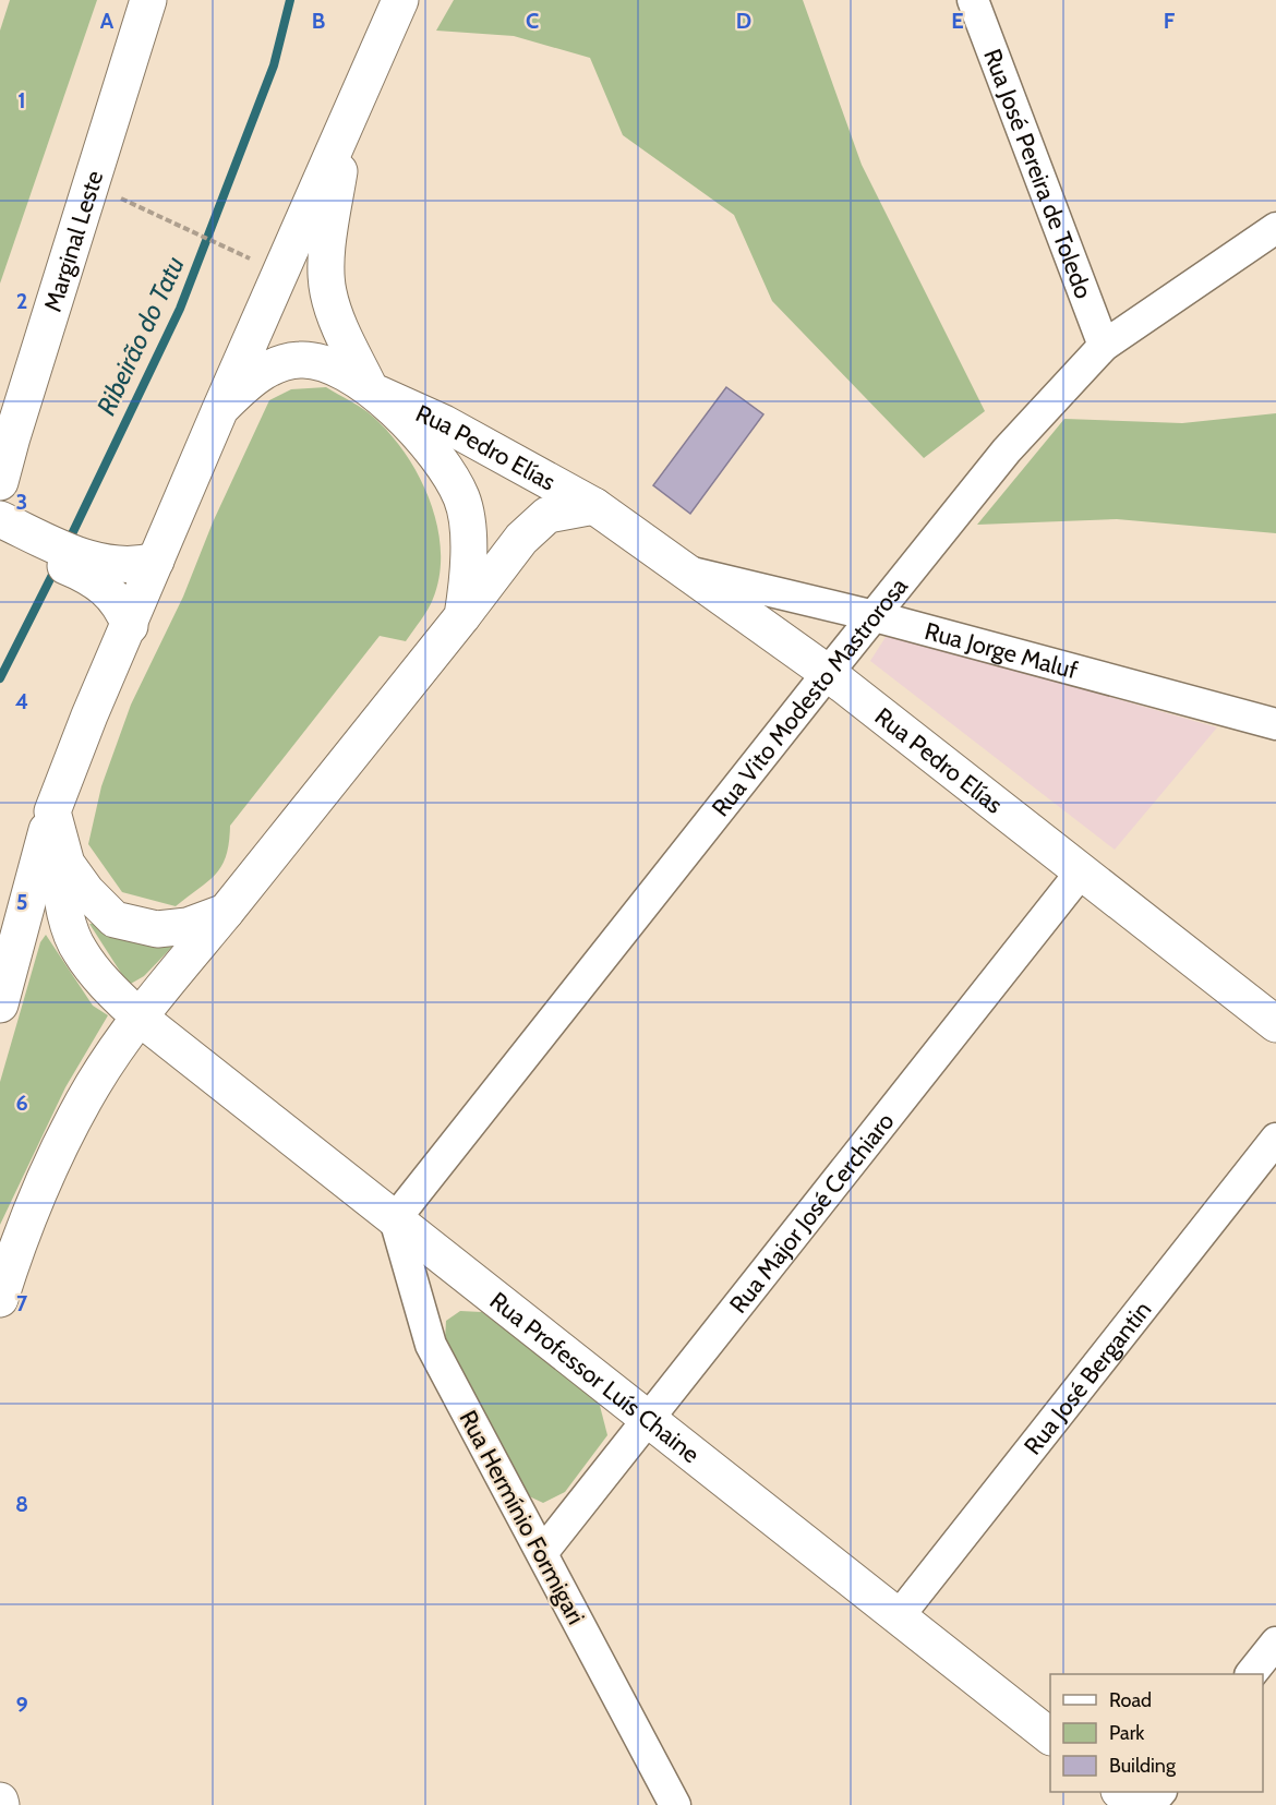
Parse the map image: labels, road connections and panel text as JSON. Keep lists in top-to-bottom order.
{
  "streets": {
    "main road": ["Marginal Leste", "Rua Pedro Elías", "Rua Professor Luís Chaine"],
    "street": [
      "Rua José Pereira de Toledo",
      "Rua Jorge Maluf",
      "Rua Vito Modesto Mastrorosa",
      "Rua Major José Cerchiaro",
      "Rua José Bergantin",
      "Rua Hermínio Formigari"
    ]
  },
  "crossings": [
    ["Rua José Pereira de Toledo", "Rua Vito Modesto Mastrorosa"],
    ["Rua Pedro Elías", "Rua Jorge Maluf"],
    ["Rua Pedro Elías", "Rua Vito Modesto Mastrorosa"],
    ["Rua Pedro Elías", "Rua Major José Cerchiaro"],
    ["Rua Pedro Elías", "Rua Professor Luís Chaine"],
    ["Rua Jorge Maluf", "Rua Vito Modesto Mastrorosa"],
    ["Rua Vito Modesto Mastrorosa", "Rua Professor Luís Chaine"],
    ["Rua Vito Modesto Mastrorosa", "Rua Hermínio Formigari"],
    ["Rua Major José Cerchiaro", "Rua Professor Luís Chaine"],
    ["Rua Major José Cerchiaro", "Rua Hermínio Formigari"],
    ["Rua Professor Luís Chaine", "Rua José Bergantin"],
    ["Rua Professor Luís Chaine", "Rua Hermínio Formigari"]
  ],
  "water": ["Ribeirão do Tatu"],
  "legend": ["Road", "Park", "Building"],
  "grid": {
    "columns": [
      "A",
      "B",
      "C",
      "D",
      "E",
      "F"
    ],
    "rows": [
      "1",
      "2",
      "3",
      "4",
      "5",
      "6",
      "7",
      "8",
      "9"
    ]
  }
}
